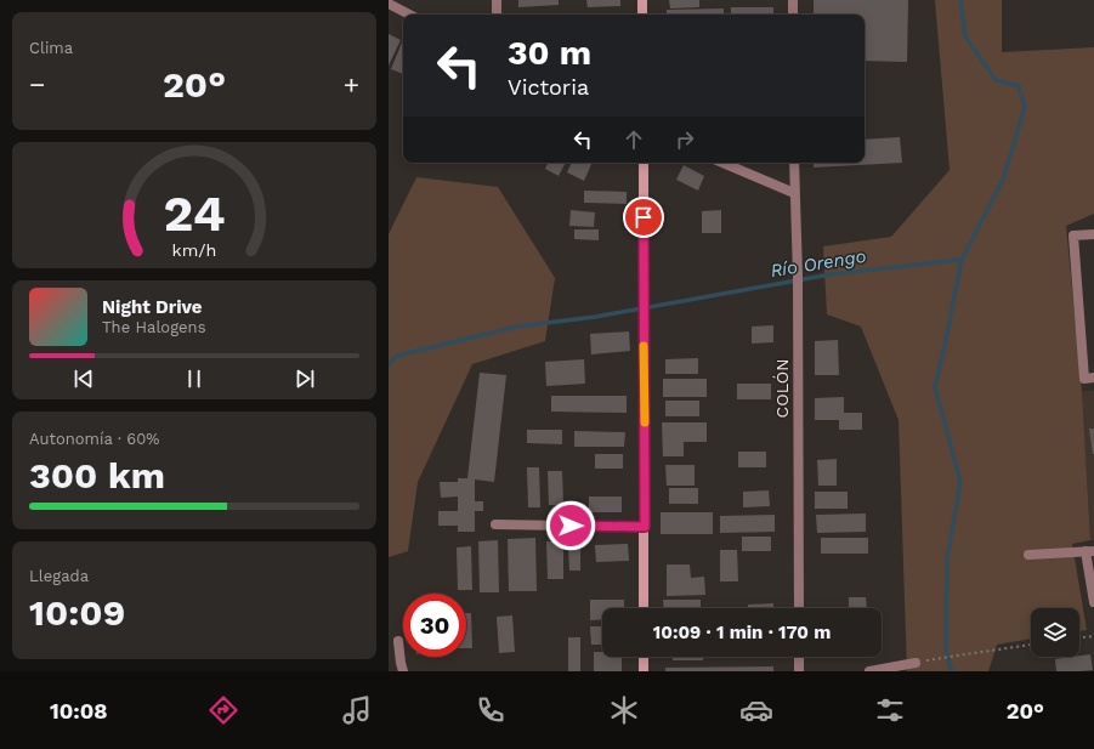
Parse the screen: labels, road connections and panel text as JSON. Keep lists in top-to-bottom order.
{
  "streets": {
    "street": ["COLÓN"]
  },
  "water": ["Río Orengo"],
  "page": {
    "tile": [
      "Clima",
      ["Autonomía · 60%", "300 km"],
      ["Llegada", "10:09"]
    ],
    "turn": ["30 m", "Victoria"],
    "heat": ["−", "20°", "+"],
    "song": ["Night Drive", "The Halogens"],
    "limit": "30",
    "trip": "10:09 · 1 min · 170 m",
    "tabs": ["10:08", "20°"],
    "gauge": ["24", "km/h"]
  }
}
